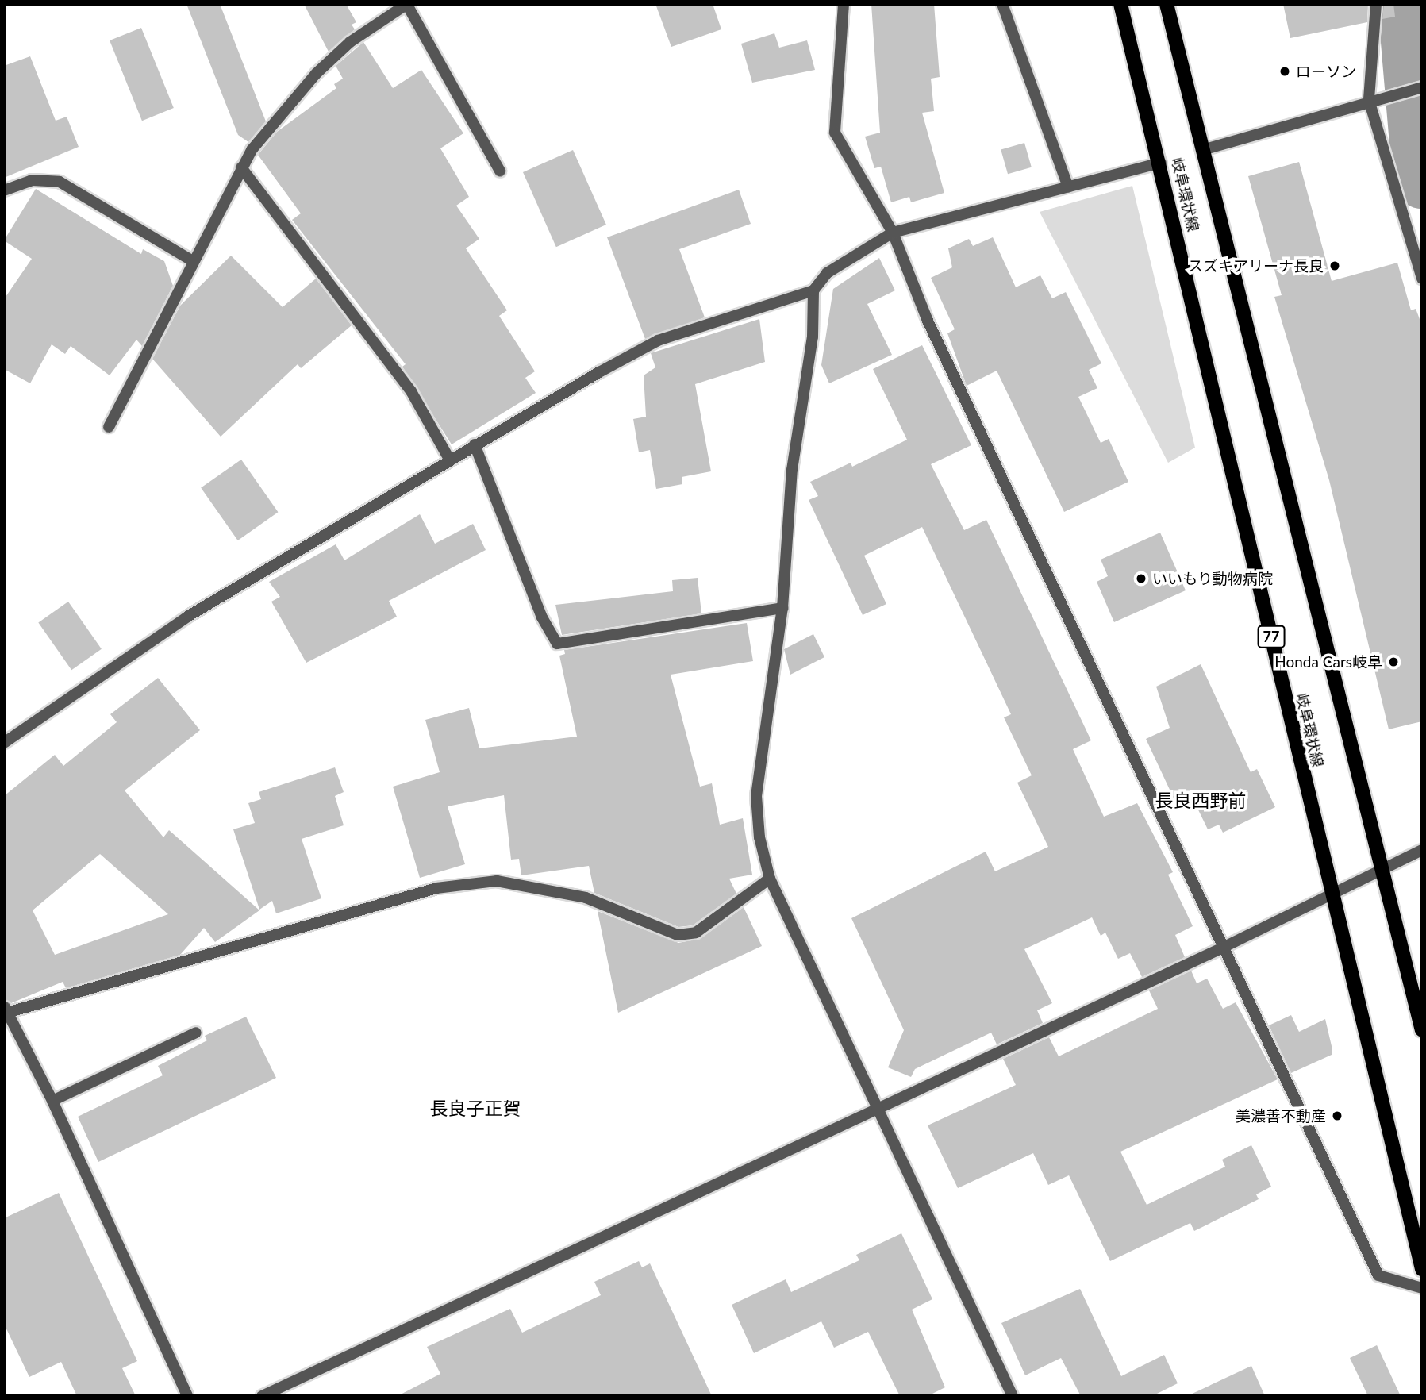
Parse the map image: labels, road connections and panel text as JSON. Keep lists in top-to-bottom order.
{
  "streets": {
    "main road": ["岐阜環状線", "77"]
  },
  "districts": ["長良西野前", "長良子正賀"],
  "places": [
    "ローソン",
    "スズキアリーナ長良",
    "いいもり動物病院",
    "Honda Cars岐阜",
    "美濃善不動産"
  ]
}
